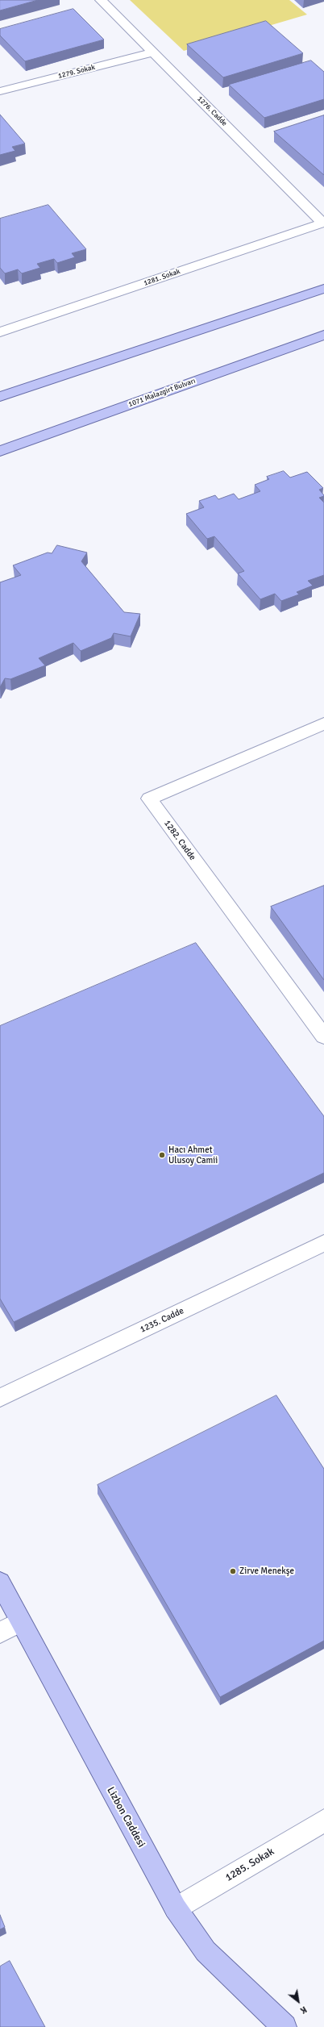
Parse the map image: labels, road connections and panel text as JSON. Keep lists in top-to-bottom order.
{
  "streets": {
    "main road": ["1071 Malazgirt Bulvarı", "Lizbon Caddesi"],
    "street": [
      "1279. Sokak",
      "1276. Cadde",
      "1281. Sokak",
      "1282. Cadde",
      "1235. Cadde",
      "1285. Sokak"
    ]
  },
  "crossings": [
    ["1279. Sokak", "1276. Cadde"],
    ["1276. Cadde", "1281. Sokak"],
    ["Lizbon Caddesi", "1285. Sokak"]
  ],
  "places": ["Hacı Ahmet Ulusoy Camii", "Zirve Menekşe"],
  "north": "bottom right"
}
